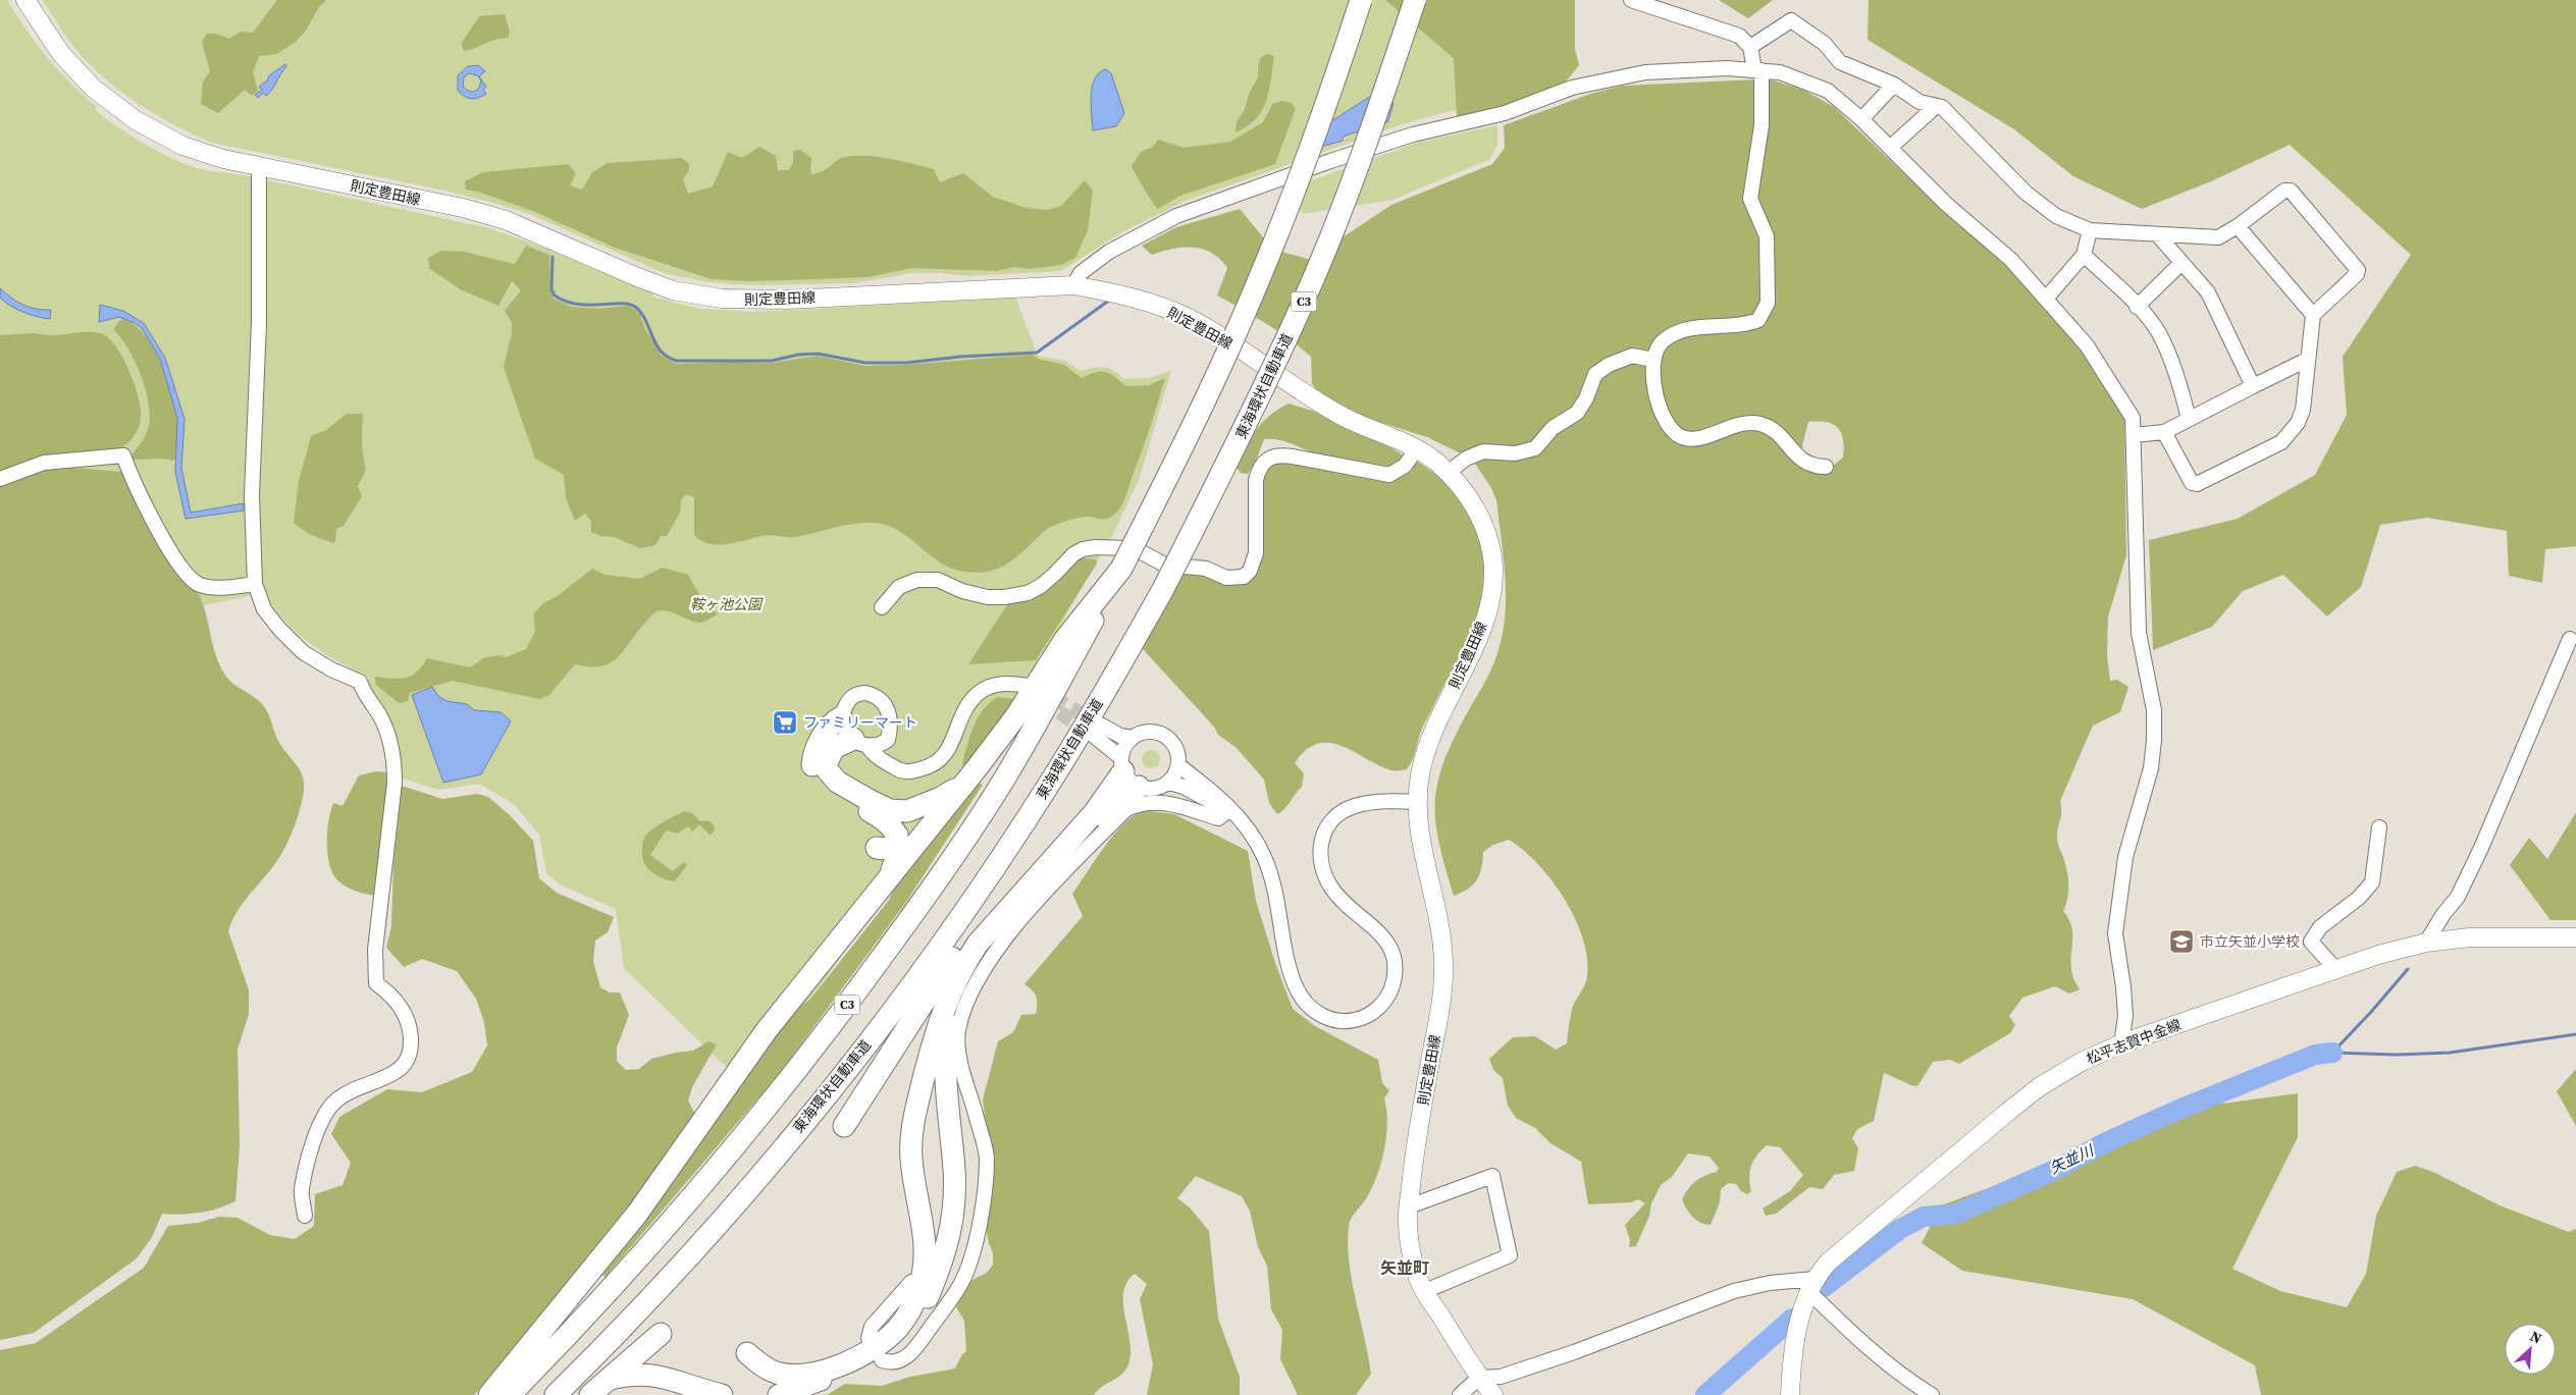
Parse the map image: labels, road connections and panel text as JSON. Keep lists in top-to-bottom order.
{
  "streets": {
    "highway": ["C3", "東海環状自動車道"],
    "main road": ["則定豊田線", "松平志賀中金線"]
  },
  "districts": ["矢並町"],
  "water": ["矢並川"],
  "parks": ["鞍ヶ池公園"],
  "places": {
    "supermarket": ["ファミリーマート"],
    "school or university": ["市立矢並小学校"]
  },
  "north": "top right"
}
